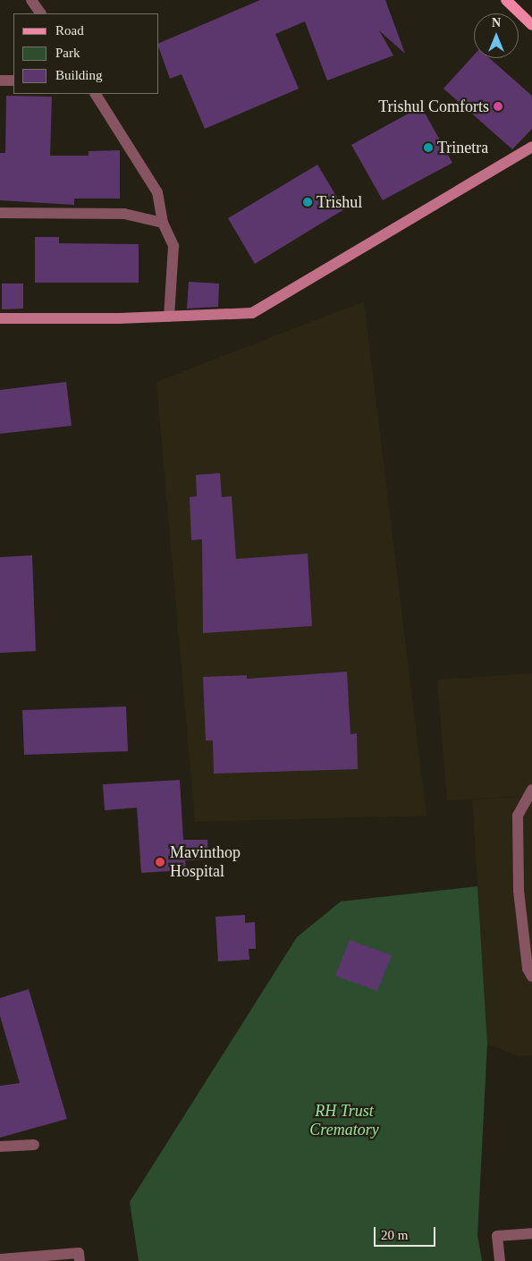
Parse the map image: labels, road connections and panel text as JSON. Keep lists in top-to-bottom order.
{
  "parks": ["RH Trust Crematory"],
  "places": [
    "Trishul Comforts",
    "Trinetra",
    "Trishul",
    "Mavinthop Hospital"
  ],
  "legend": ["Road", "Park", "Building"],
  "scale_bar": "20 m",
  "north": "top"
}
